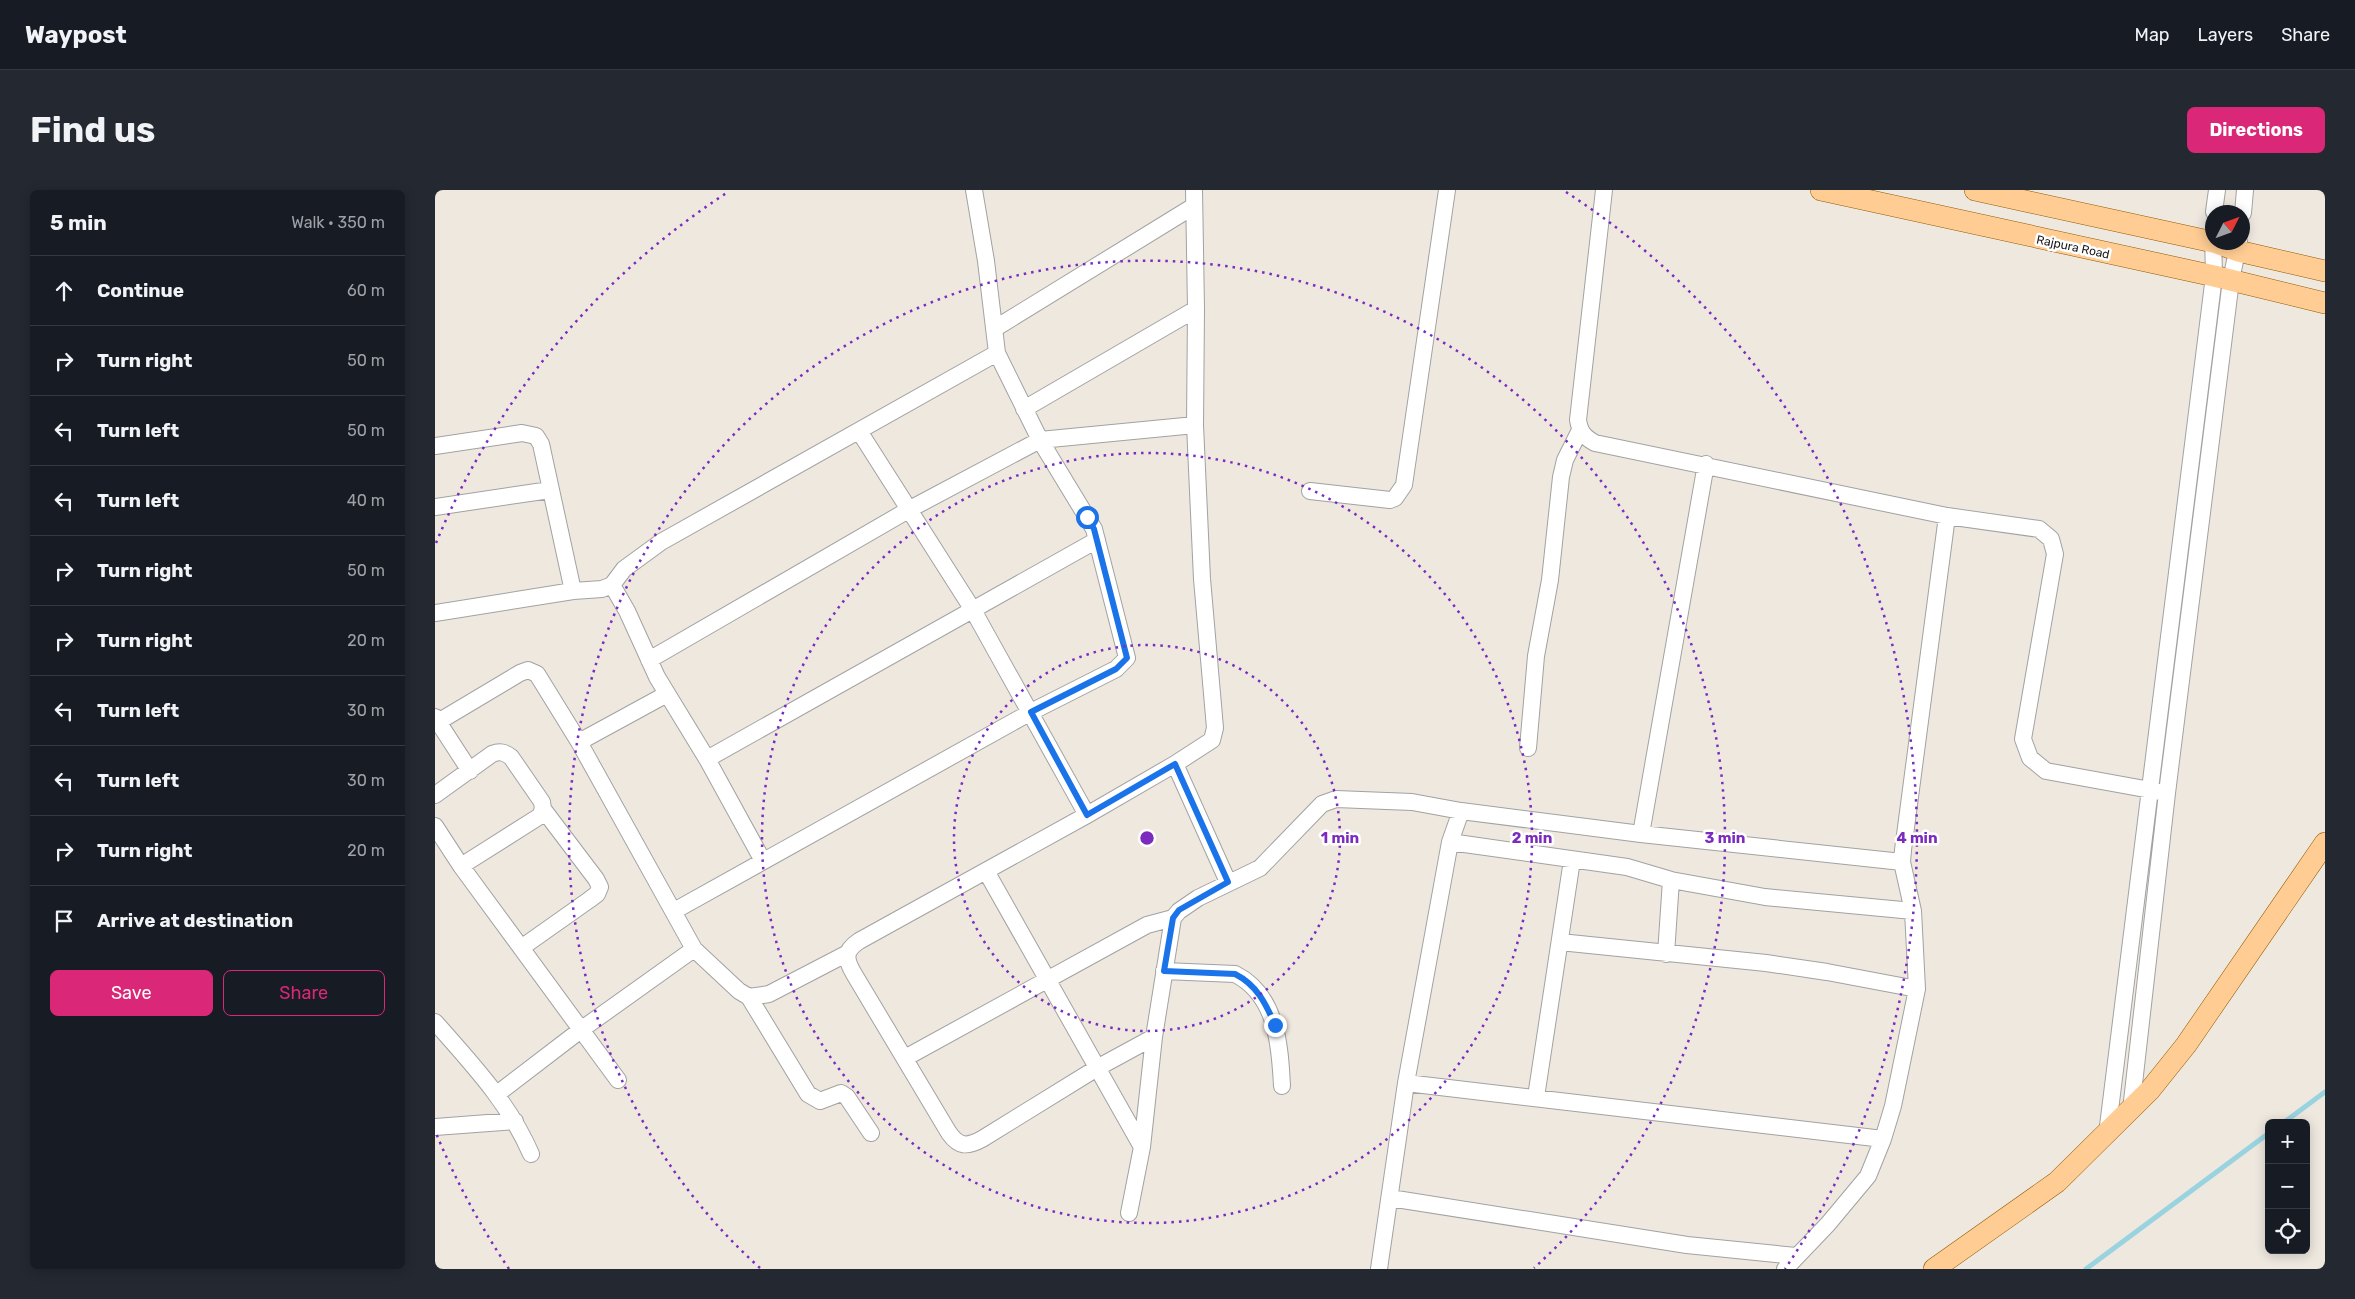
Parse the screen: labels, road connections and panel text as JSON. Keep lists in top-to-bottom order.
{
  "streets": {
    "main road": ["Rajpura Road"]
  },
  "north": "top right",
  "page": {
    "header": "Waypost",
    "nav": ["Map", "Layers", "Share"],
    "buttons": [
      "Directions",
      ["Save", "Share"]
    ],
    "title": "Find us",
    "heading": ["5 min", "Walk · 350 m"],
    "list": [
      ["Continue", "60 m"],
      ["Turn right", "50 m"],
      ["Turn left", "50 m"],
      ["Turn left", "40 m"],
      ["Turn right", "50 m"],
      ["Turn right", "20 m"],
      ["Turn left", "30 m"],
      ["Turn left", "30 m"],
      ["Turn right", "20 m"],
      "Arrive at destination"
    ],
    "map_buttons": ["+", "−"]
  },
  "rings": [
    "1 min",
    "2 min",
    "3 min",
    "4 min"
  ]
}
